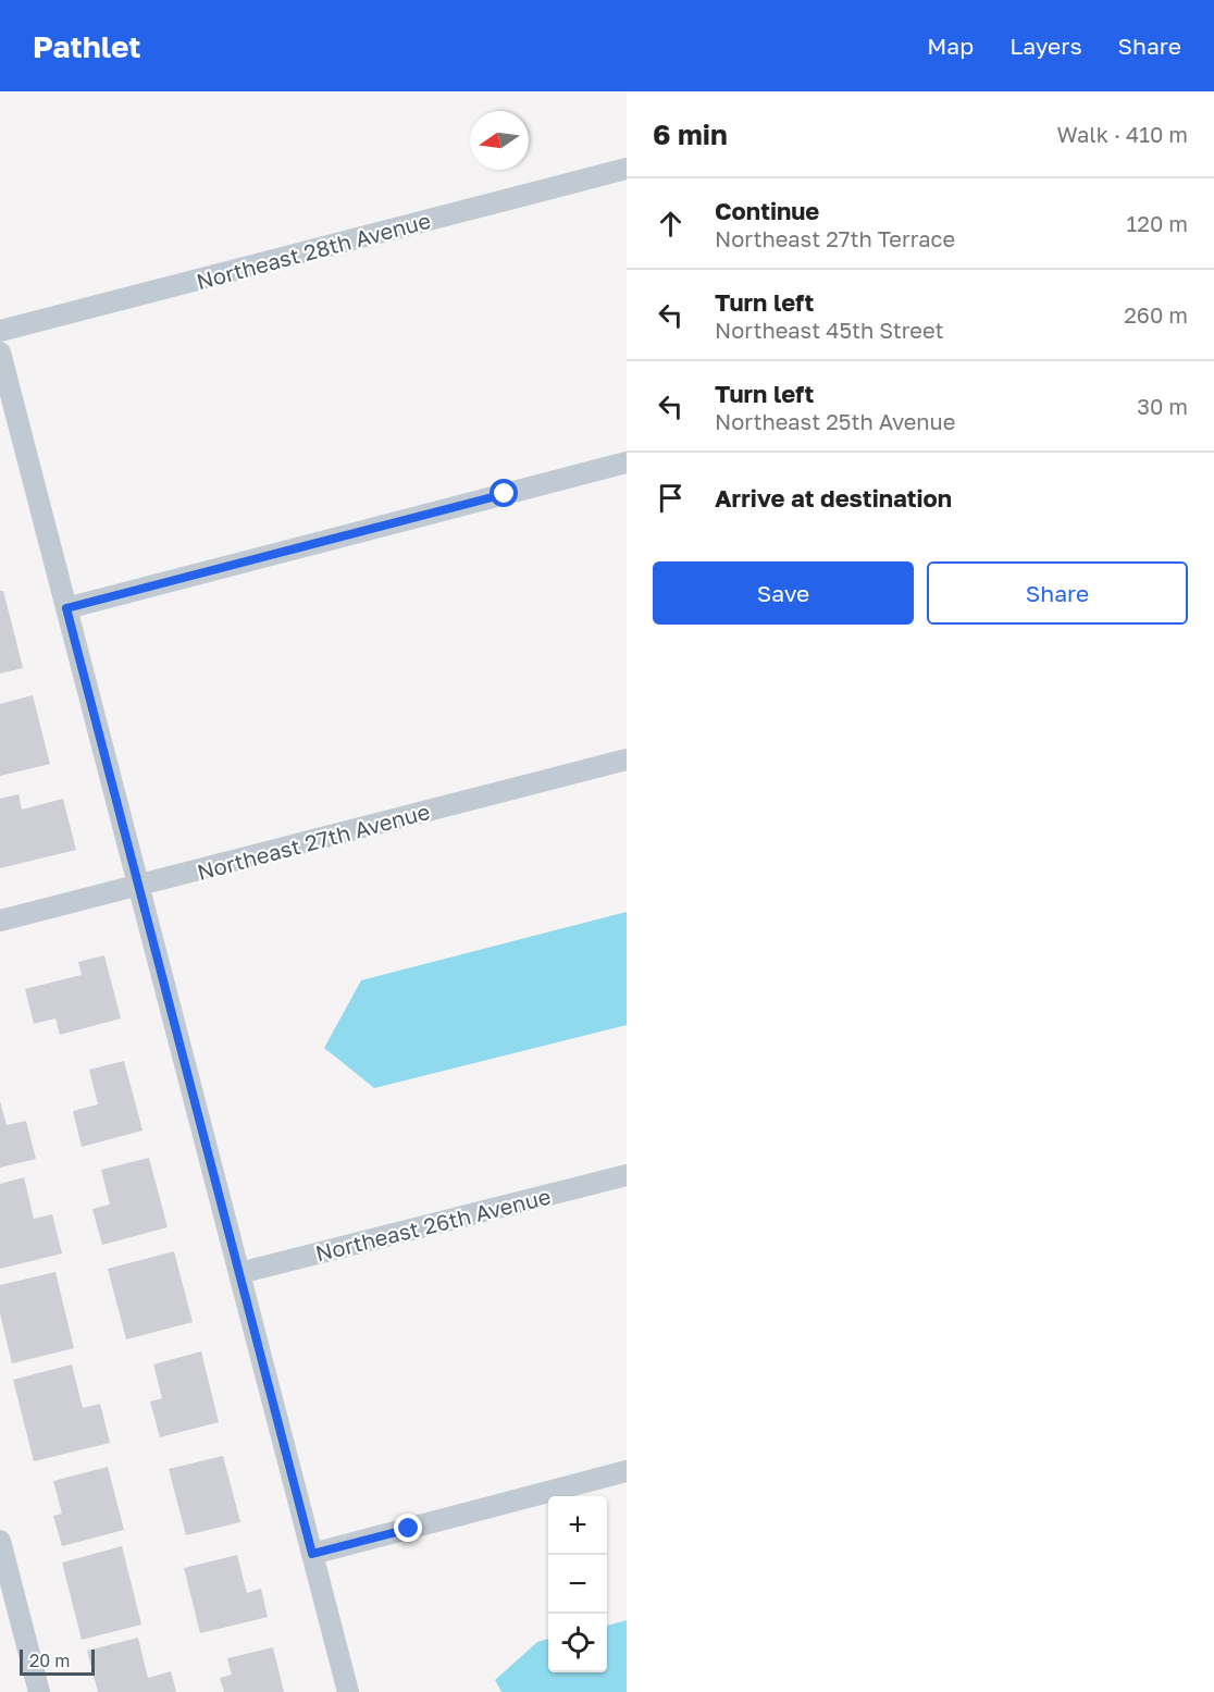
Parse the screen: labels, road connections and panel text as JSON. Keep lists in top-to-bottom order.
{
  "streets": {
    "street": ["Northeast 28th Avenue", "Northeast 27th Avenue", "Northeast 26th Avenue"]
  },
  "scale_bar": "20 m",
  "north": "left",
  "page": {
    "header": "Pathlet",
    "nav": ["Map", "Layers", "Share"],
    "heading": ["6 min", "Walk · 410 m"],
    "list": [
      ["Continue", "Northeast 27th Terrace", "120 m"],
      ["Turn left", "Northeast 45th Street", "260 m"],
      ["Turn left", "Northeast 25th Avenue", "30 m"],
      "Arrive at destination"
    ],
    "buttons": ["Save", "Share"],
    "map_buttons": ["+", "−"],
    "scale": "20 m"
  }
}
